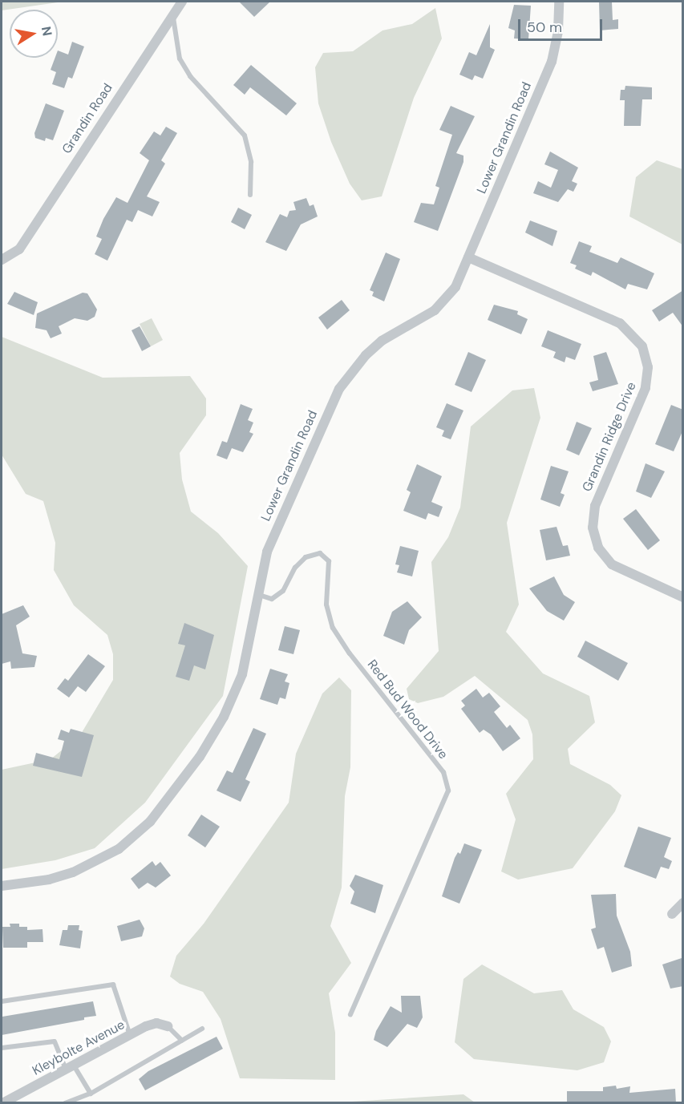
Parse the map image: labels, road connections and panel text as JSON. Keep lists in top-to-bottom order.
{
  "streets": {
    "street": [
      "Grandin Road",
      "Lower Grandin Road",
      "Grandin Ridge Drive",
      "Kleybolte Avenue"
    ],
    "lane": ["Red Bud Wood Drive"]
  },
  "crossings": [
    ["Lower Grandin Road", "Grandin Ridge Drive"],
    ["Lower Grandin Road", "Red Bud Wood Drive"]
  ],
  "scale_bar": "50 m",
  "north": "right"
}
